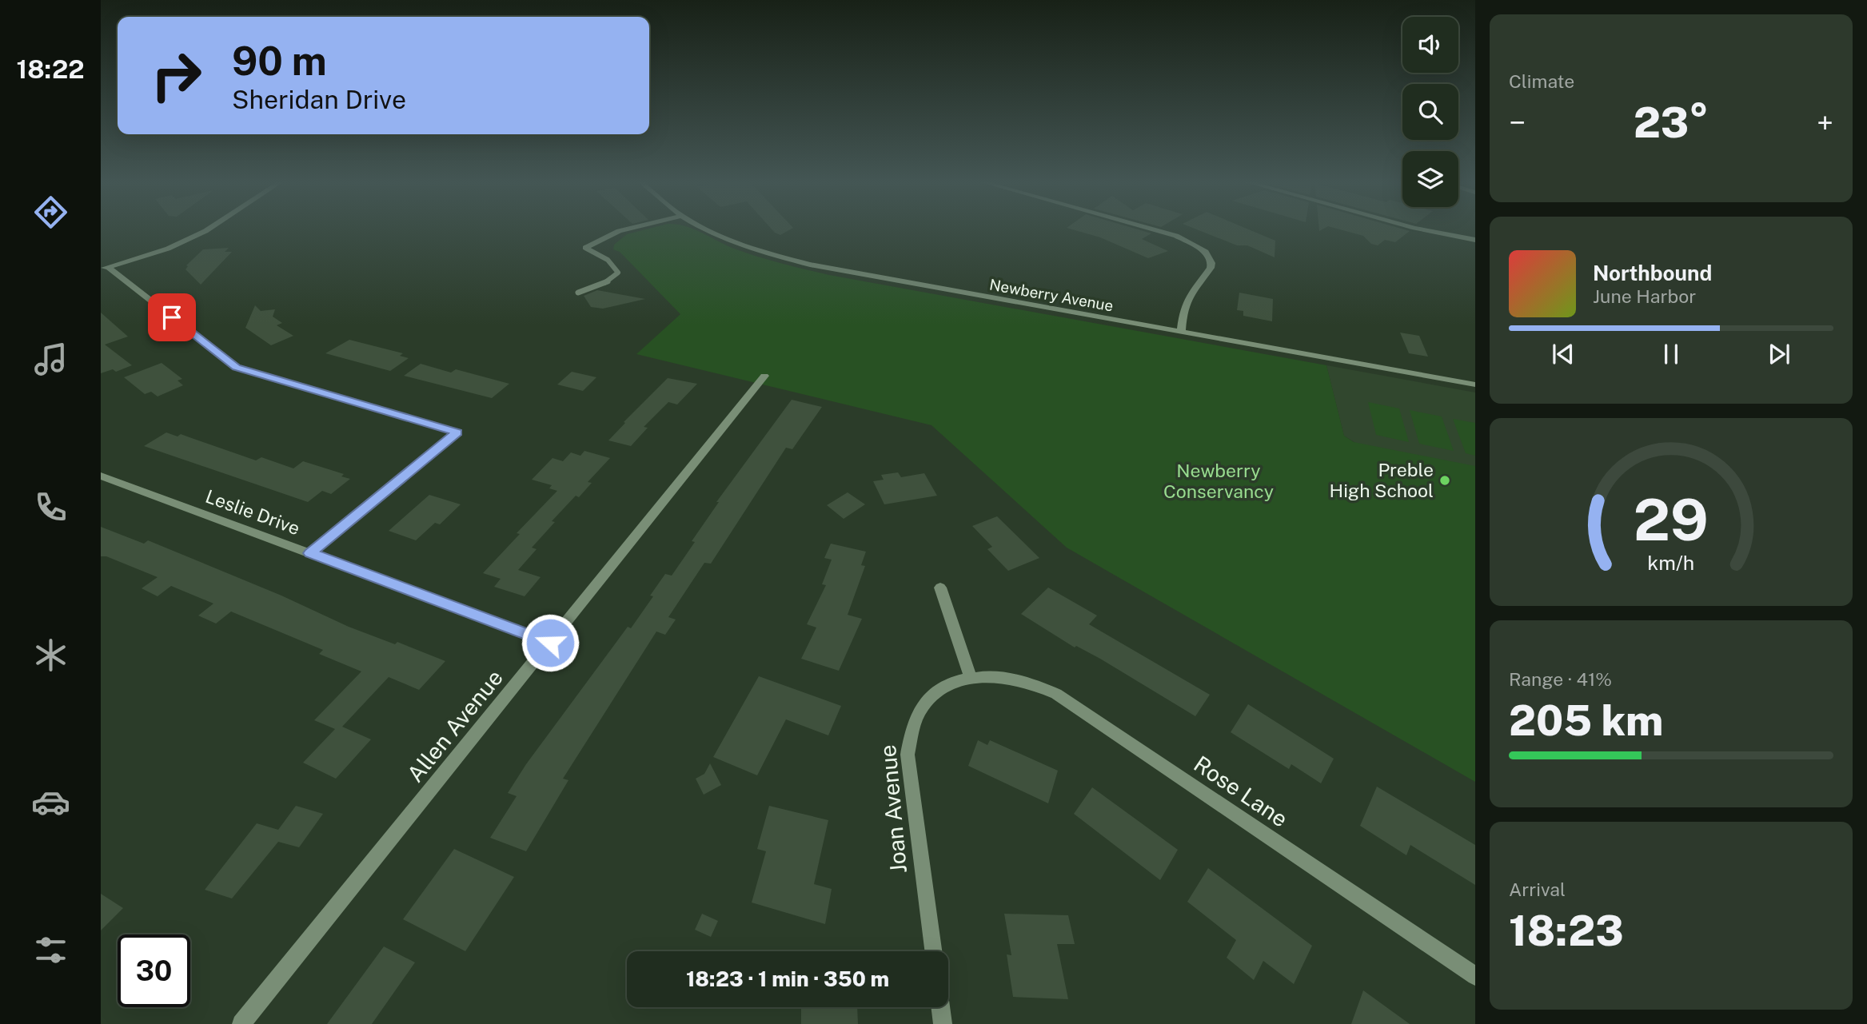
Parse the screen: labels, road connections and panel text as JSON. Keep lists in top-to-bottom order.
{
  "streets": {
    "street": [
      "Newberry Avenue",
      "Leslie Drive",
      "Allen Avenue",
      "Rose Lane",
      "Joan Avenue"
    ]
  },
  "crossings": [
    ["Leslie Drive", "Allen Avenue"],
    ["Rose Lane", "Joan Avenue"]
  ],
  "parks": ["Newberry Conservancy"],
  "places": ["Preble High School"],
  "page": {
    "tabs": "18:22",
    "tile": [
      "Climate",
      ["Range · 41%", "205 km"],
      ["Arrival", "18:23"]
    ],
    "turn": ["90 m", "Sheridan Drive"],
    "heat": ["−", "23°", "+"],
    "song": ["Northbound", "June Harbor"],
    "limit": "30",
    "trip": "18:23 · 1 min · 350 m",
    "gauge": ["29", "km/h"]
  }
}
